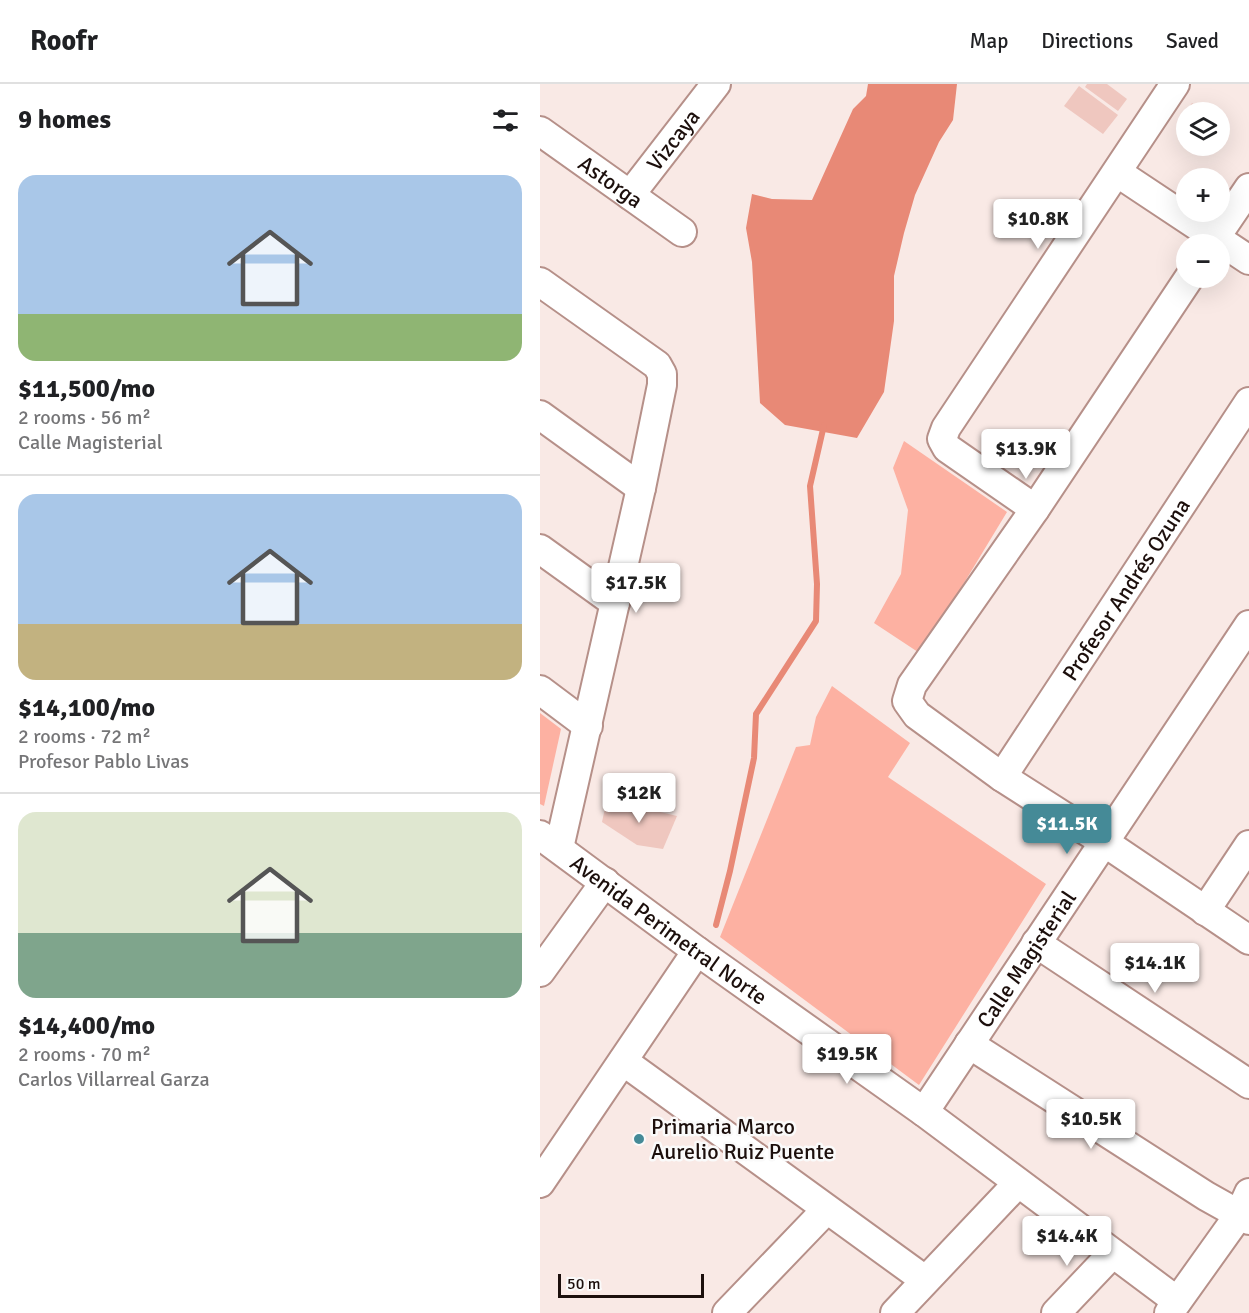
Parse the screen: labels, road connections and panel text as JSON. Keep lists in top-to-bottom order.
{
  "streets": {
    "street": [
      "Vizcaya",
      "Astorga",
      "Profesor Andrés Ozuna",
      "Avenida Perimetral Norte",
      "Calle Magisterial"
    ]
  },
  "crossings": [
    ["Vizcaya", "Astorga"],
    ["Avenida Perimetral Norte", "Calle Magisterial"]
  ],
  "places": ["Primaria Marco Aurelio Ruiz Puente"],
  "scale_bar": "50 m",
  "page": {
    "header": "Roofr",
    "nav": ["Map", "Directions", "Saved"],
    "heading": "9 homes",
    "map_buttons": ["+", "−"],
    "list": [
      {
        "name": "$11,500/mo",
        "note": "2 rooms · 56 m² · Calle Magisterial"
      },
      {
        "name": "$14,100/mo",
        "note": "2 rooms · 72 m² · Profesor Pablo Livas"
      },
      {
        "name": "$14,400/mo",
        "note": "2 rooms · 70 m² · Carlos Villarreal Garza"
      }
    ],
    "price": [
      "$10.8K",
      "$13.9K",
      "$17.5K",
      "$12K",
      "$11.5K",
      "$14.1K",
      "$19.5K",
      "$10.5K",
      "$14.4K"
    ],
    "scale": "50 m"
  }
}
